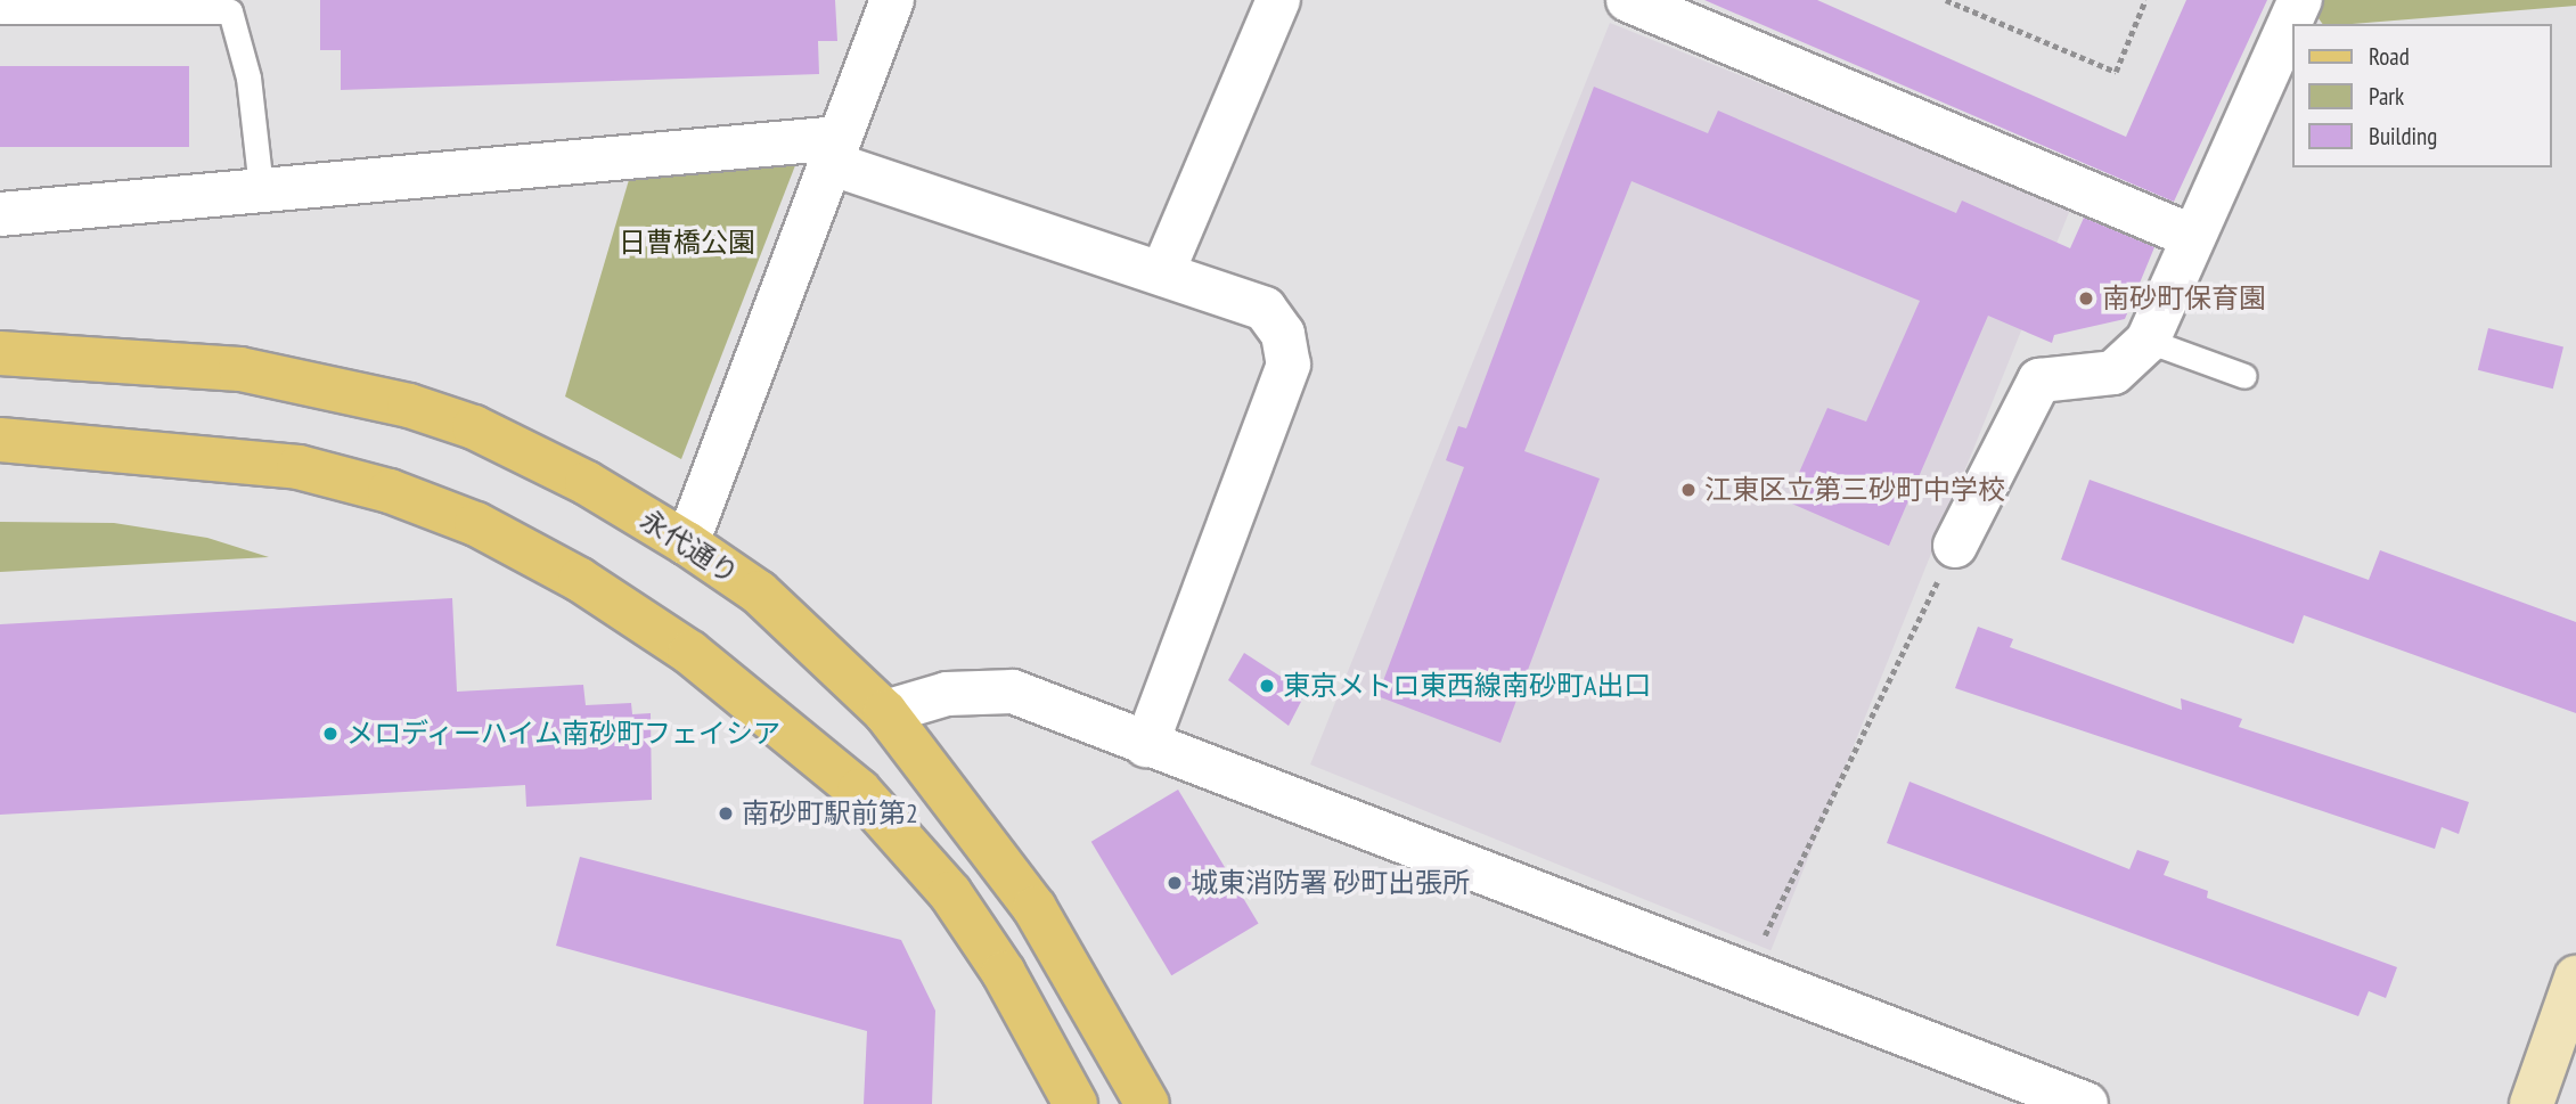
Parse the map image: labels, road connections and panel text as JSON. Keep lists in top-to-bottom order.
{
  "streets": {
    "main road": ["永代通り"]
  },
  "parks": ["日曹橋公園"],
  "places": [
    "南砂町保育園",
    "江東区立第三砂町中学校",
    "東京メトロ東西線南砂町A出口",
    "メロディーハイム南砂町フェイシア",
    "南砂町駅前第2",
    "城東消防署 砂町出張所"
  ],
  "legend": ["Road", "Park", "Building"]
}
